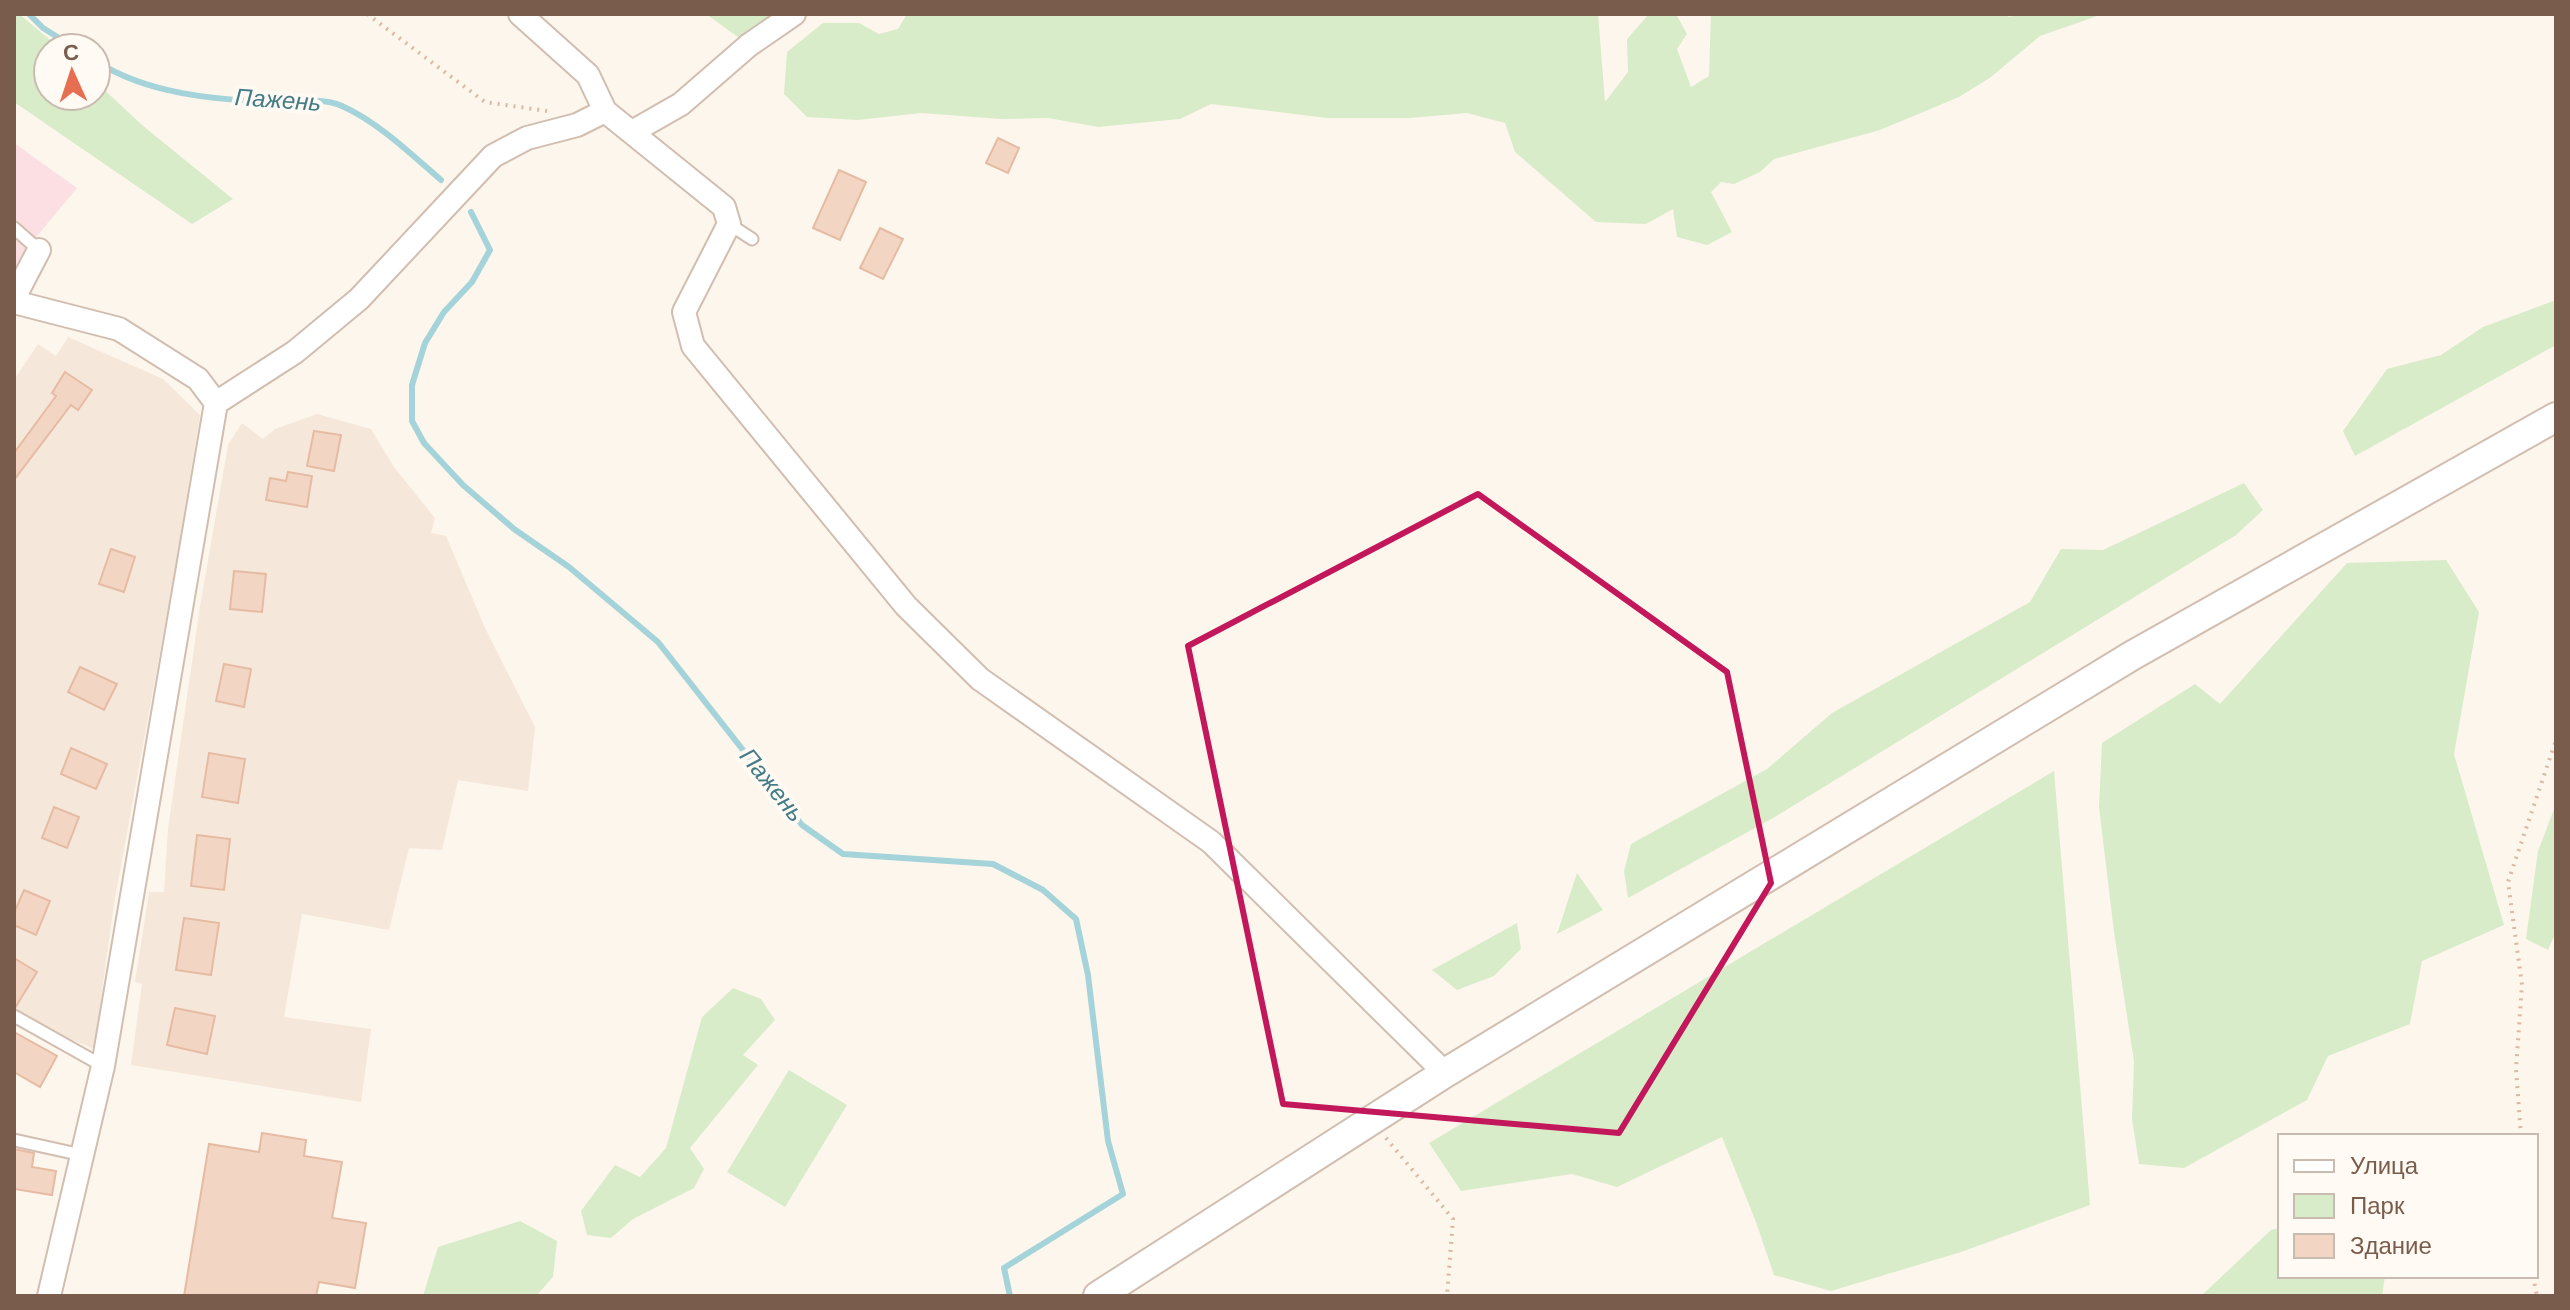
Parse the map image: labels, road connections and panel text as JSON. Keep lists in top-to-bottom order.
{
  "water": ["Пажень"],
  "legend": ["Улица", "Парк", "Здание"],
  "north": "top"
}
